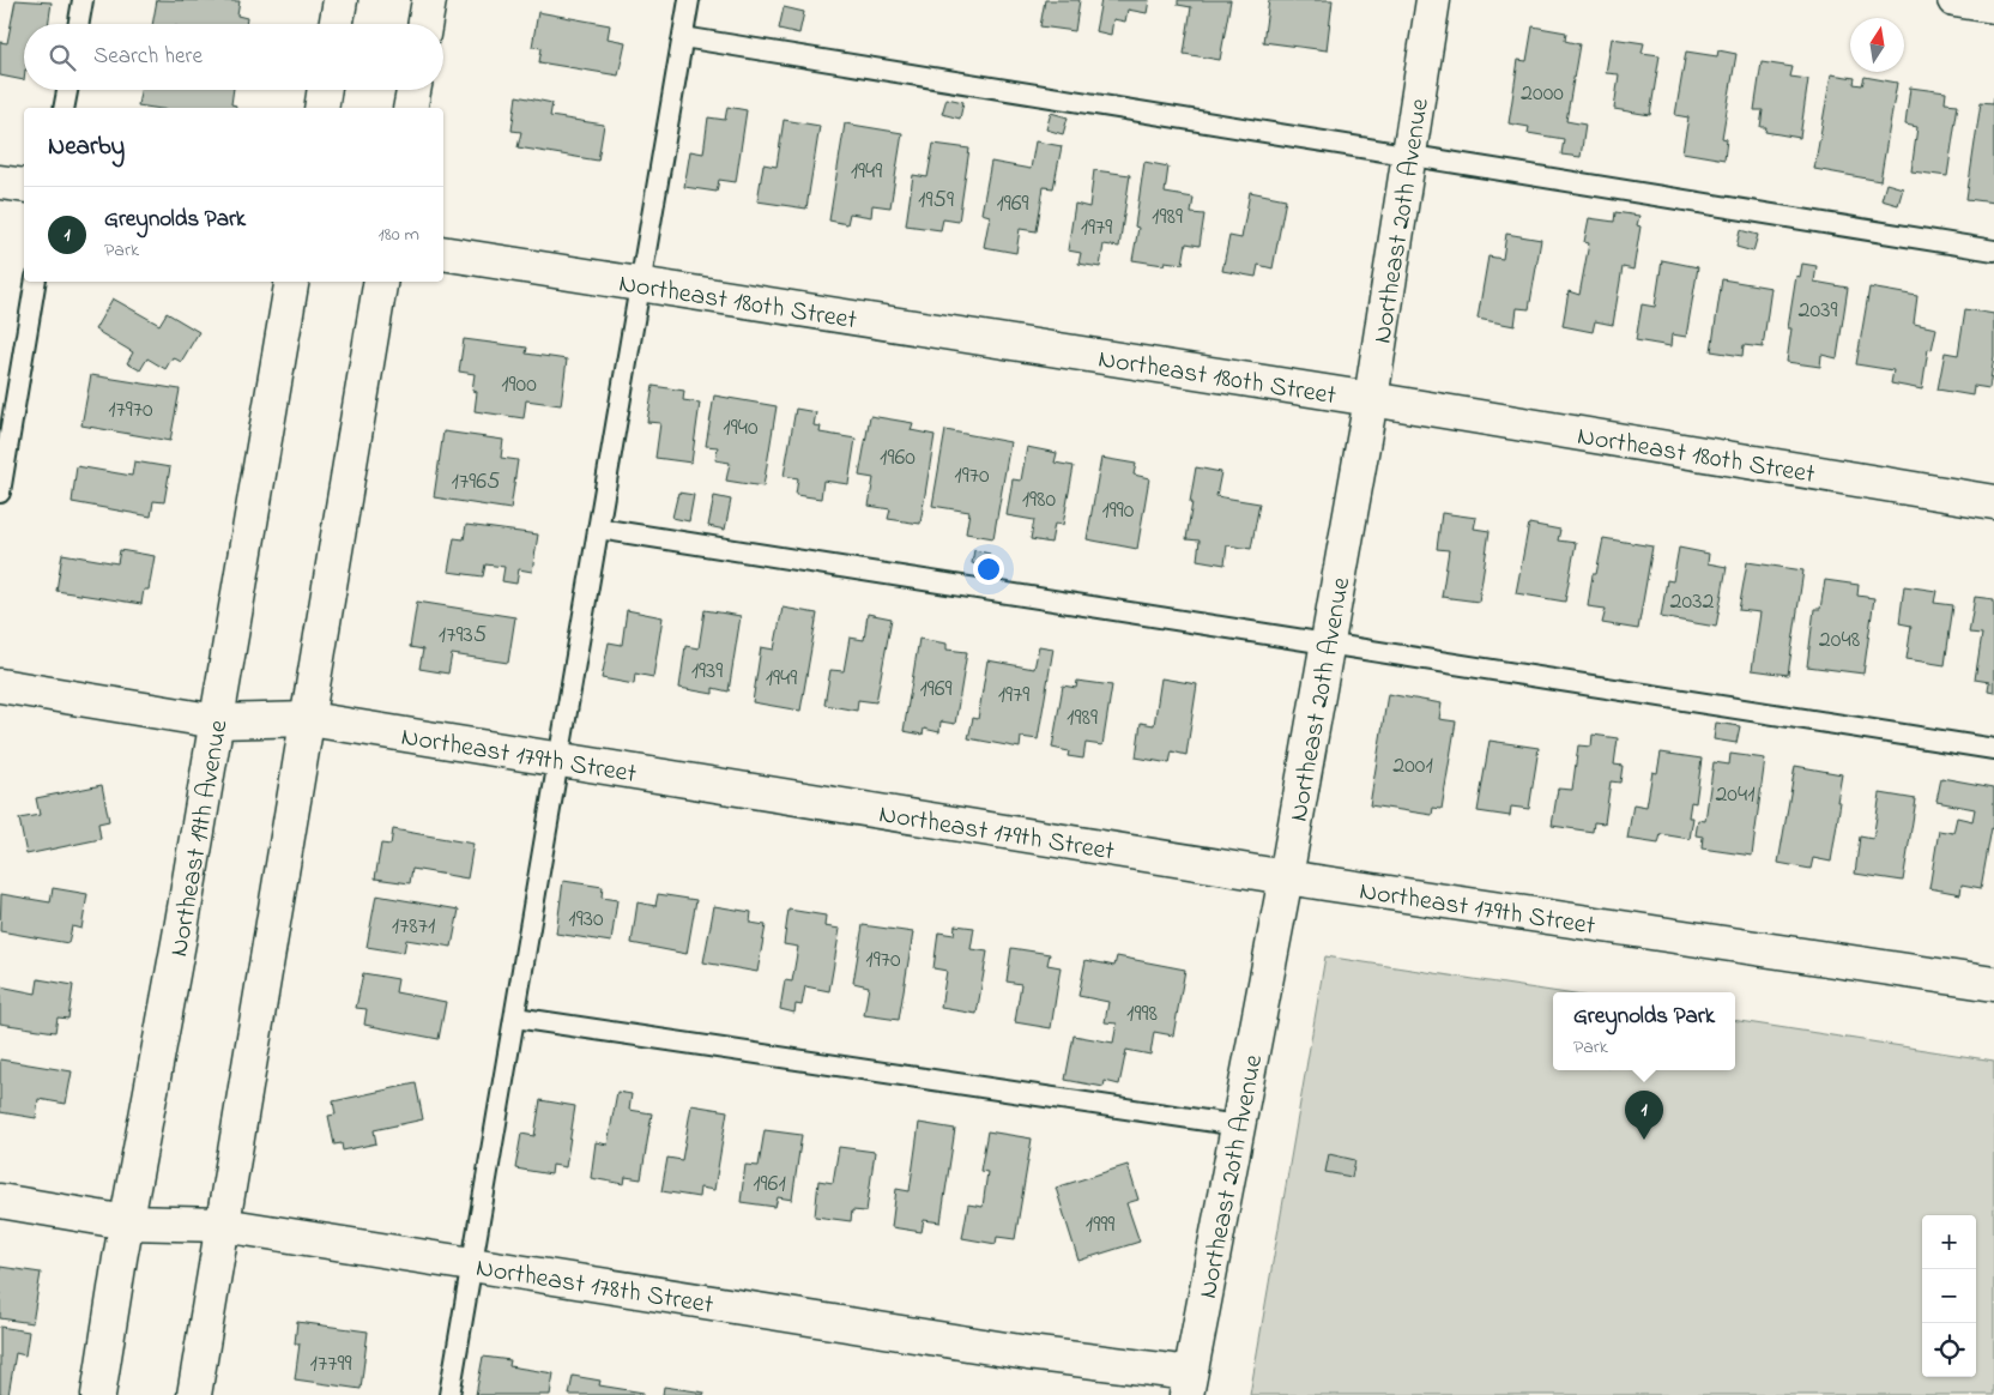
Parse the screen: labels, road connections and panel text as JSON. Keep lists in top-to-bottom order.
{
  "streets": {
    "street": [
      "Northeast 20th Avenue",
      "Northeast 180th Street",
      "Northeast 179th Street",
      "Northeast 19th Avenue",
      "Northeast 178th Street"
    ]
  },
  "crossings": [
    ["Northeast 20th Avenue", "Northeast 180th Street"],
    ["Northeast 20th Avenue", "Northeast 179th Street"],
    ["Northeast 20th Avenue", "Northeast 178th Street"],
    ["Northeast 179th Street", "Northeast 19th Avenue"],
    ["Northeast 19th Avenue", "Northeast 178th Street"]
  ],
  "house_numbers": [
    "2000",
    "1949",
    "1959",
    "1969",
    "1989",
    "1979",
    "2039",
    "1900",
    "17970",
    "1940",
    "1960",
    "1970",
    "17965",
    "1980",
    "1990",
    "2032",
    "17935",
    "2048",
    "1939",
    "1949",
    "1969",
    "1979",
    "1989",
    "2001",
    "2041",
    "1930",
    "17871",
    "1970",
    "1998",
    "1961",
    "1999",
    "17799"
  ],
  "north": "top",
  "page": {
    "search": "Search here",
    "heading": "Nearby",
    "list": [
      {
        "mark": "1",
        "name": "Greynolds Park",
        "note": "Park",
        "value": "180 m"
      }
    ],
    "popup": ["Greynolds Park", "Park"],
    "pins": "1",
    "map_buttons": ["+", "−"]
  }
}
